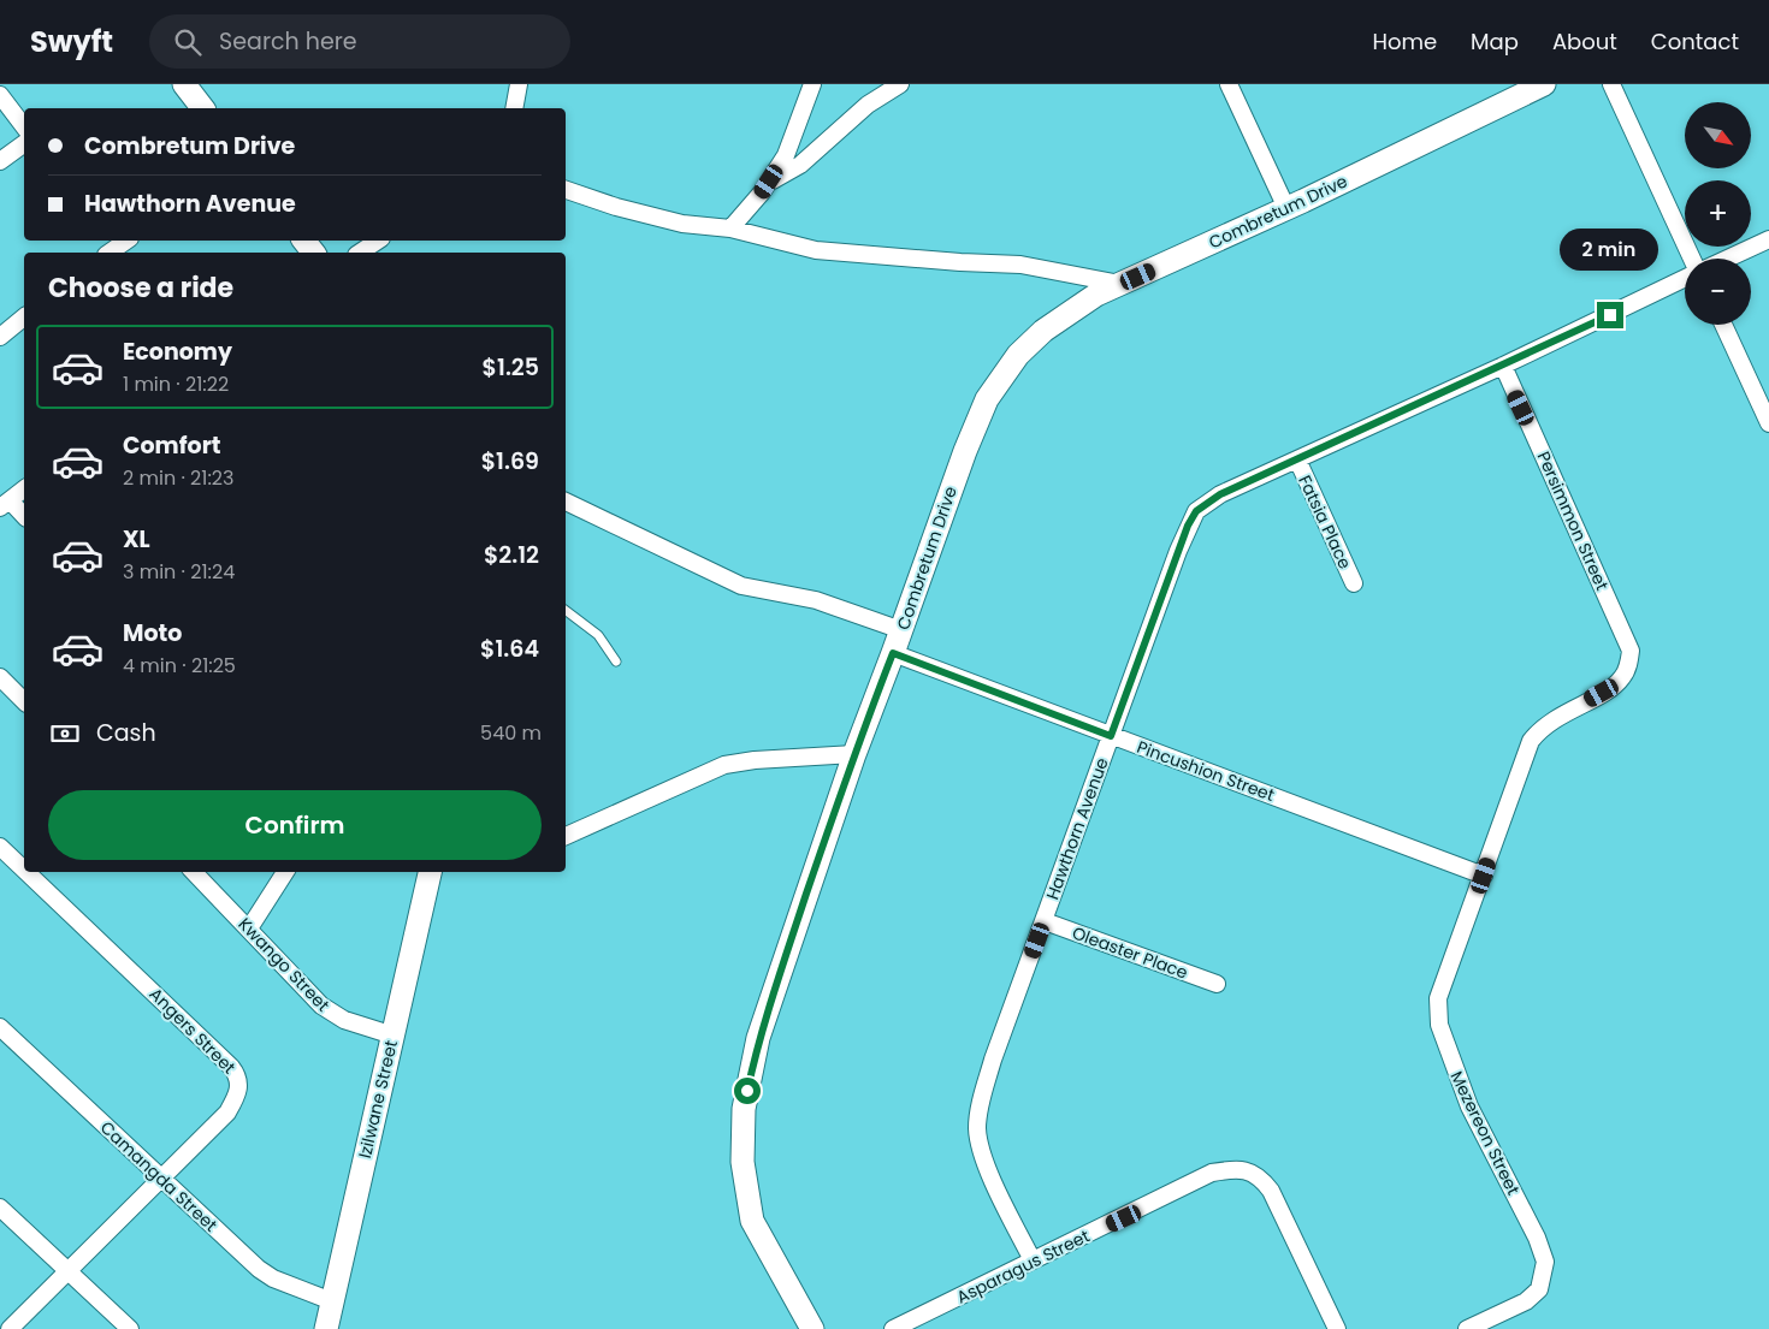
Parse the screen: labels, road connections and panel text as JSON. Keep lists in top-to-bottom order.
{
  "streets": {
    "street": [
      "Combretum Drive",
      "Persimmon Street",
      "Fatsia Place",
      "Pincushion Street",
      "Hawthorn Avenue",
      "Oleaster Place",
      "Kwango Street",
      "Angers Street",
      "Izilwane Street",
      "Mezereon Street",
      "Camangda Street",
      "Asparagus Street"
    ]
  },
  "crossings": [
    ["Combretum Drive", "Pincushion Street"],
    ["Persimmon Street", "Hawthorn Avenue"],
    ["Persimmon Street", "Mezereon Street"],
    ["Fatsia Place", "Hawthorn Avenue"],
    ["Pincushion Street", "Hawthorn Avenue"],
    ["Pincushion Street", "Mezereon Street"],
    ["Hawthorn Avenue", "Oleaster Place"],
    ["Hawthorn Avenue", "Asparagus Street"],
    ["Kwango Street", "Izilwane Street"],
    ["Angers Street", "Camangda Street"],
    ["Izilwane Street", "Camangda Street"]
  ],
  "north": "bottom right",
  "page": {
    "header": "Swyft",
    "search": "Search here",
    "nav": [
      "Home",
      "Map",
      "About",
      "Contact"
    ],
    "map_buttons": ["+", "−"],
    "banner": ["Combretum Drive", "Hawthorn Avenue"],
    "bubble": "2 min",
    "heading": "Choose a ride",
    "list": [
      {
        "name": "Economy",
        "note": "1 min · 21:22",
        "value": "$1.25"
      },
      {
        "name": "Comfort",
        "note": "2 min · 21:23",
        "value": "$1.69"
      },
      {
        "name": "XL",
        "note": "3 min · 21:24",
        "value": "$2.12"
      },
      {
        "name": "Moto",
        "note": "4 min · 21:25",
        "value": "$1.64"
      }
    ],
    "pay": ["Cash", "540 m"],
    "buttons": "Confirm"
  }
}
